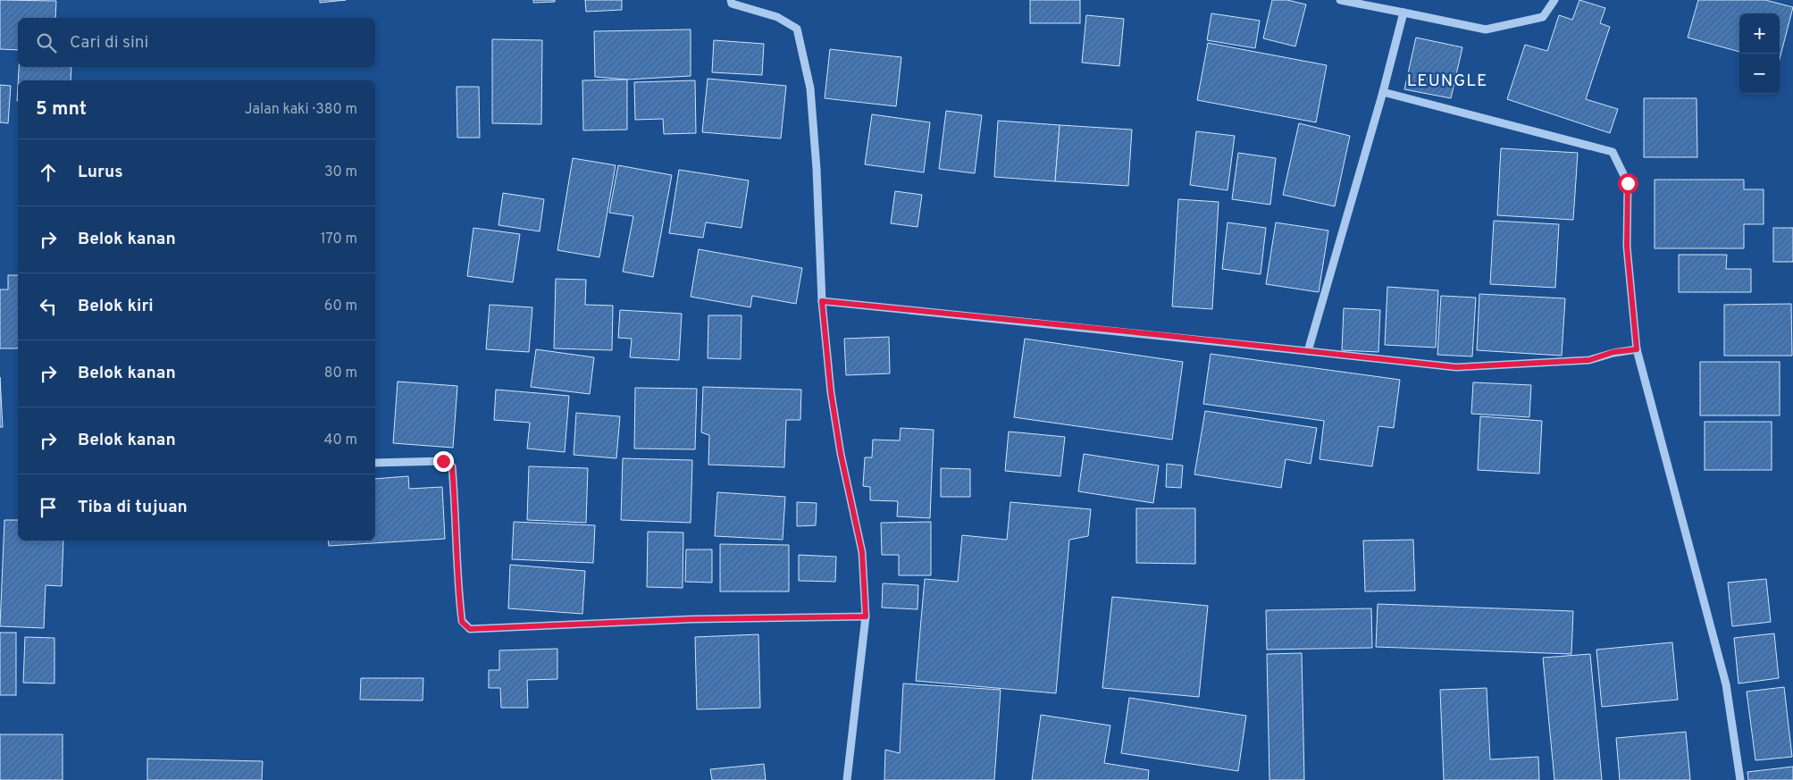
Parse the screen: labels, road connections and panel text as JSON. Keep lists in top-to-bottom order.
{
  "districts": ["LEUNGLE"],
  "page": {
    "map_buttons": ["+", "−"],
    "search": "Cari di sini",
    "heading": ["5 mnt", "Jalan kaki · 380 m"],
    "list": [
      ["Lurus", "30 m"],
      ["Belok kanan", "170 m"],
      ["Belok kiri", "60 m"],
      ["Belok kanan", "80 m"],
      ["Belok kanan", "40 m"],
      "Tiba di tujuan"
    ]
  }
}
